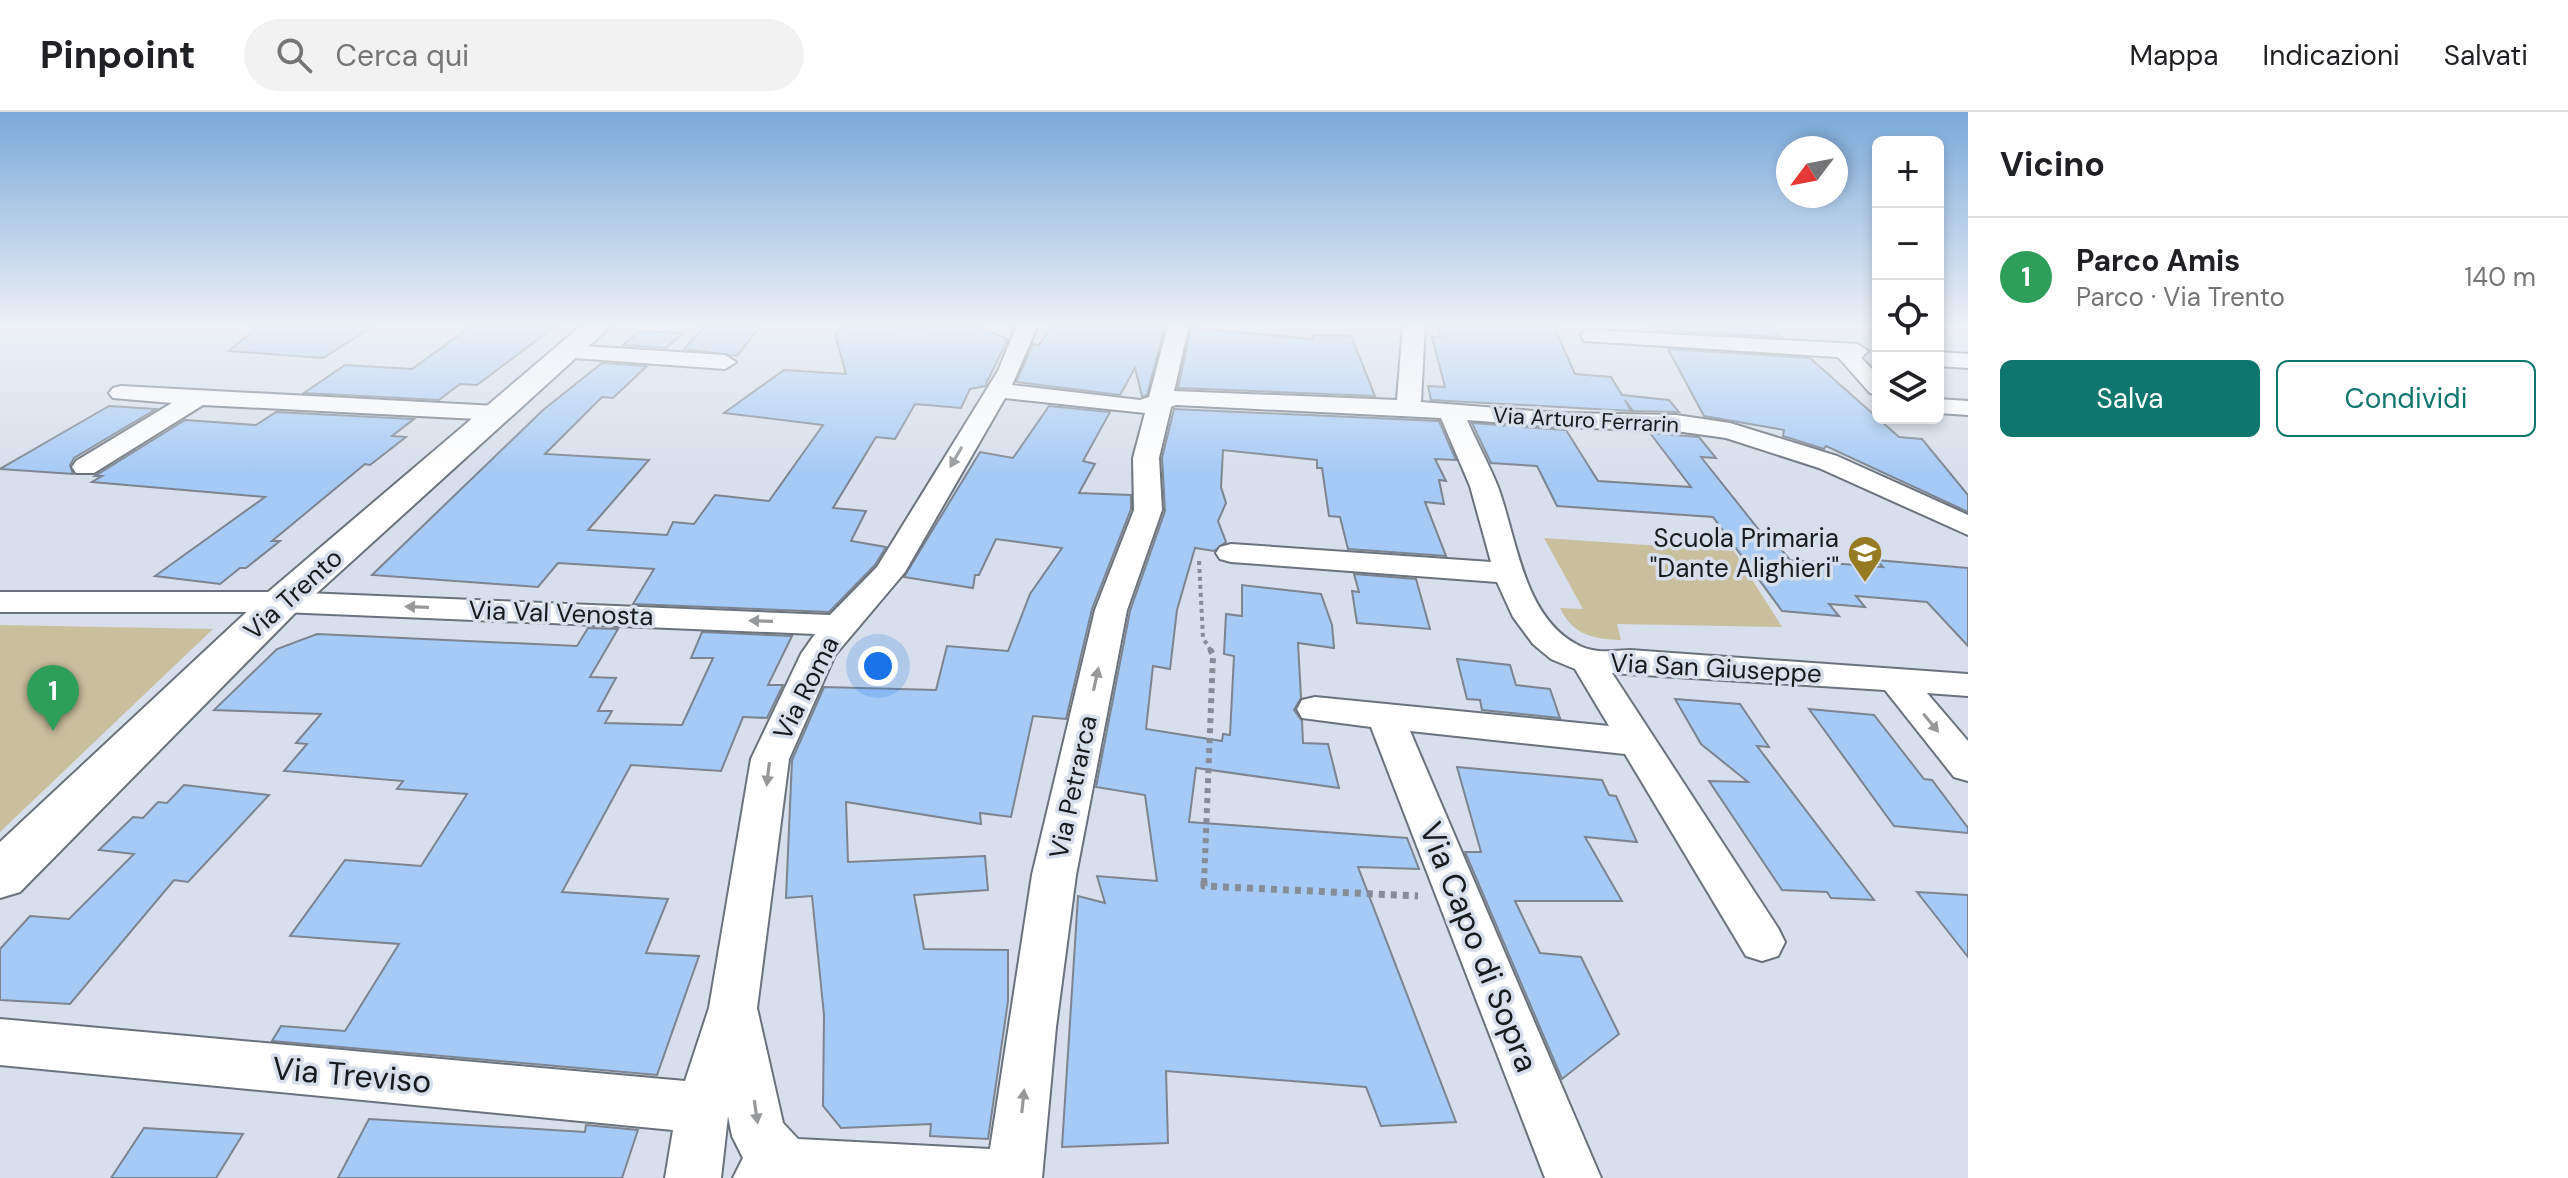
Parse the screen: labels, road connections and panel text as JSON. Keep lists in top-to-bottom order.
{
  "streets": {
    "street": [
      "Via Arturo Ferrarin",
      "Via Trento",
      "Via Val Venosta",
      "Via San Giuseppe",
      "Via Roma",
      "Via Petrarca",
      "Via Capo di Sopra",
      "Via Treviso"
    ]
  },
  "crossings": [
    ["Via Arturo Ferrarin", "Via San Giuseppe"],
    ["Via Arturo Ferrarin", "Via Roma"],
    ["Via Arturo Ferrarin", "Via Petrarca"],
    ["Via Trento", "Via Val Venosta"],
    ["Via Val Venosta", "Via Roma"],
    ["Via Roma", "Via Treviso"]
  ],
  "one_way": ["Via Roma", "Via Petrarca"],
  "places": {
    "school or university": ["Scuola Primaria \"Dante Alighieri\""]
  },
  "north": "bottom left",
  "page": {
    "header": "Pinpoint",
    "search": "Cerca qui",
    "nav": ["Mappa", "Indicazioni", "Salvati"],
    "heading": "Vicino",
    "map_buttons": ["+", "−"],
    "list": [
      {
        "mark": "1",
        "name": "Parco Amis",
        "note": "Parco · Via Trento",
        "value": "140 m"
      }
    ],
    "buttons": ["Salva", "Condividi"],
    "pins": "1"
  }
}
